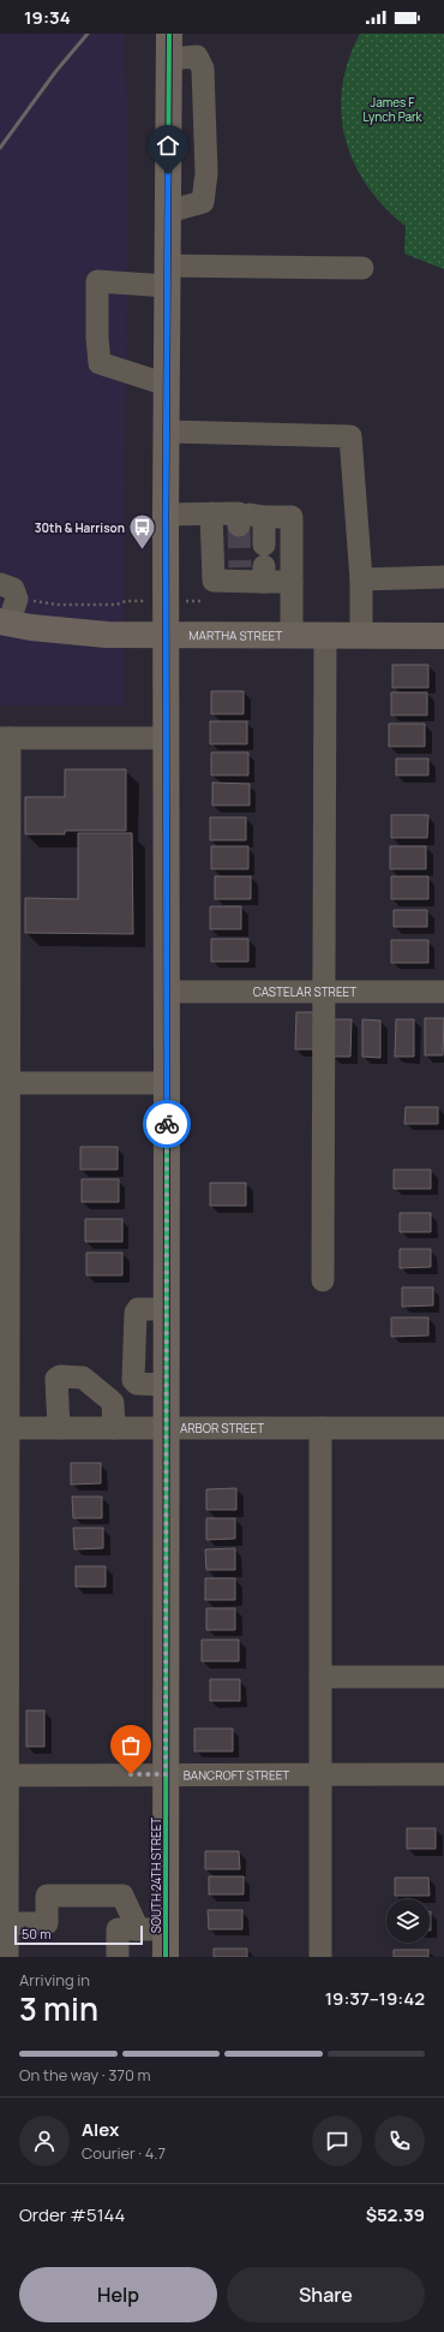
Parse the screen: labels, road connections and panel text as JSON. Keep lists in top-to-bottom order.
{
  "streets": {
    "main road": ["MARTHA STREET", "SOUTH 24TH STREET"],
    "street": ["CASTELAR STREET", "ARBOR STREET", "BANCROFT STREET"]
  },
  "crossings": [
    ["MARTHA STREET", "SOUTH 24TH STREET"],
    ["CASTELAR STREET", "SOUTH 24TH STREET"],
    ["ARBOR STREET", "SOUTH 24TH STREET"],
    ["BANCROFT STREET", "SOUTH 24TH STREET"]
  ],
  "parks": ["James F Lynch Park"],
  "places": {
    "bus stop": ["30th & Harrison"]
  },
  "scale_bar": "50 m",
  "page": {
    "status": "19:34",
    "scale": "50 m",
    "heading": ["3 min", "Arriving in", "19:37–19:42"],
    "panel": [
      "Alex",
      "Courier · 4.7",
      "Order #5144",
      "$52.39"
    ],
    "bar": "On the way · 370 m",
    "buttons": ["Help", "Share"]
  }
}
